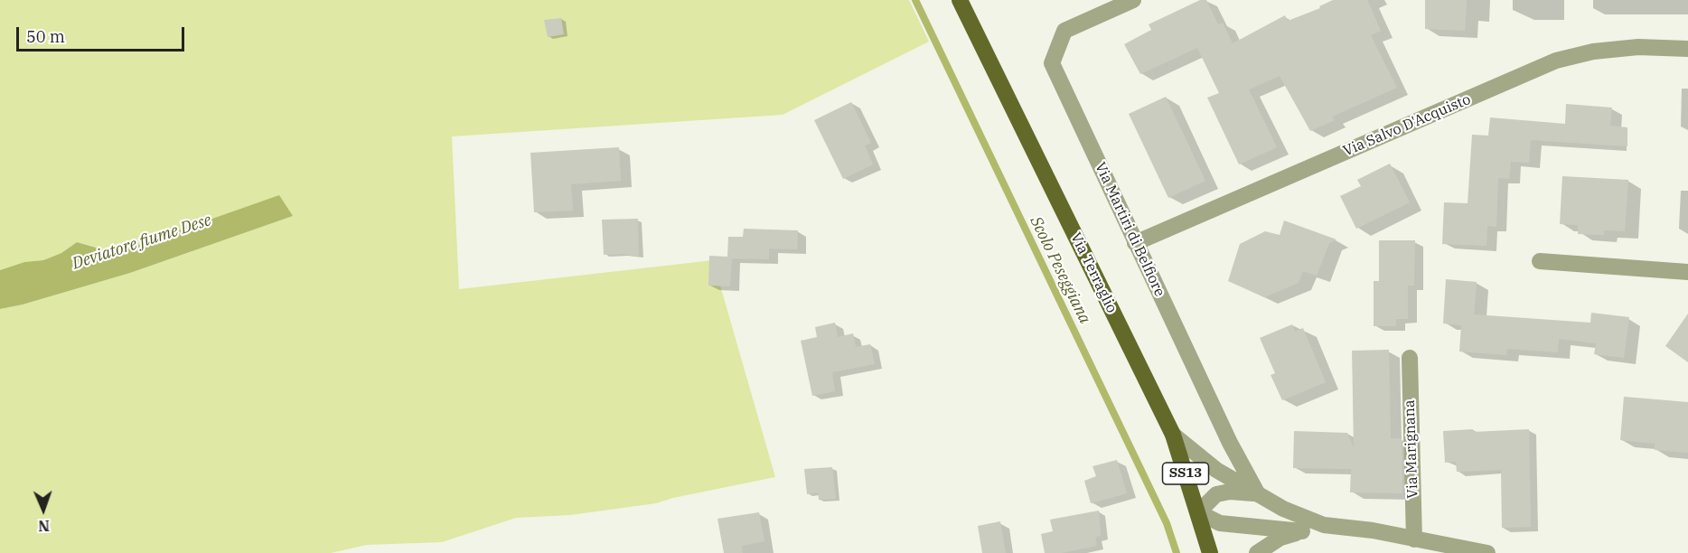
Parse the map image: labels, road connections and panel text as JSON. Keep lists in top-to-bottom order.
{
  "streets": {
    "main road": ["Via Terraglio", "SS13"],
    "street": ["Via Salvo D'Acquisto", "Via Martiri di Belfiore", "Via Marignana"]
  },
  "crossings": [
    ["Via Salvo D'Acquisto", "Via Martiri di Belfiore"]
  ],
  "water": ["Deviatore fiume Dese", "Scolo Peseggiana"],
  "scale_bar": "50 m",
  "north": "bottom"
}
